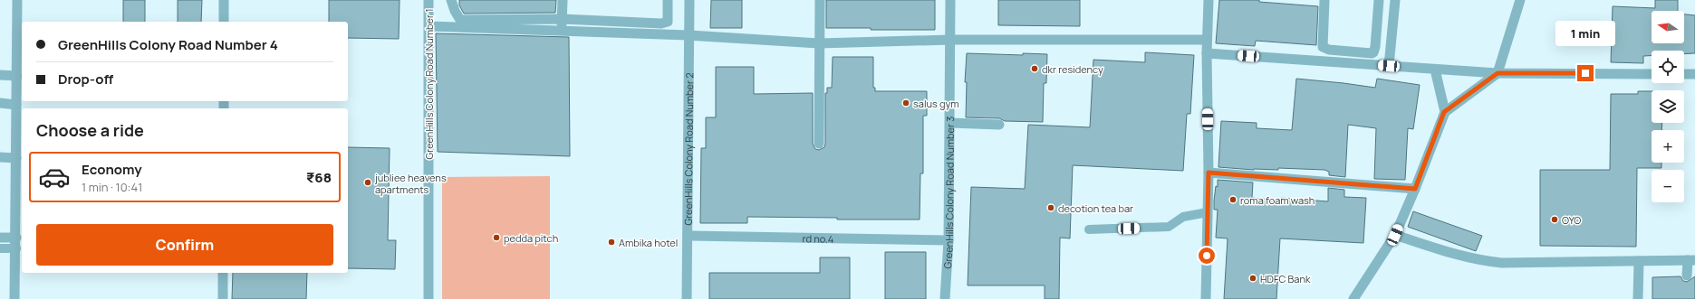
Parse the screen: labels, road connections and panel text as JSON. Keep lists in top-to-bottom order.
{
  "streets": {
    "street": [
      "GreenHills Colony Road Number 1",
      "GreenHills Colony Road Number 2",
      "GreenHills Colony Road Number 3",
      "rd no.4"
    ]
  },
  "crossings": [
    ["GreenHills Colony Road Number 2", "rd no.4"],
    ["GreenHills Colony Road Number 3", "rd no.4"]
  ],
  "places": [
    "dkr residency",
    "salus gym",
    "jubliee heavens apartments",
    "roma foam wash",
    "decotion tea bar",
    "OYO",
    "pedda pitch",
    "Ambika hotel",
    "HDFC Bank"
  ],
  "north": "left",
  "page": {
    "map_buttons": ["+", "−"],
    "bubble": "1 min",
    "banner": ["GreenHills Colony Road Number 4", "Drop-off"],
    "heading": "Choose a ride",
    "list": [
      {
        "name": "Economy",
        "note": "1 min · 10:41",
        "value": "₹68"
      }
    ],
    "buttons": "Confirm"
  }
}
